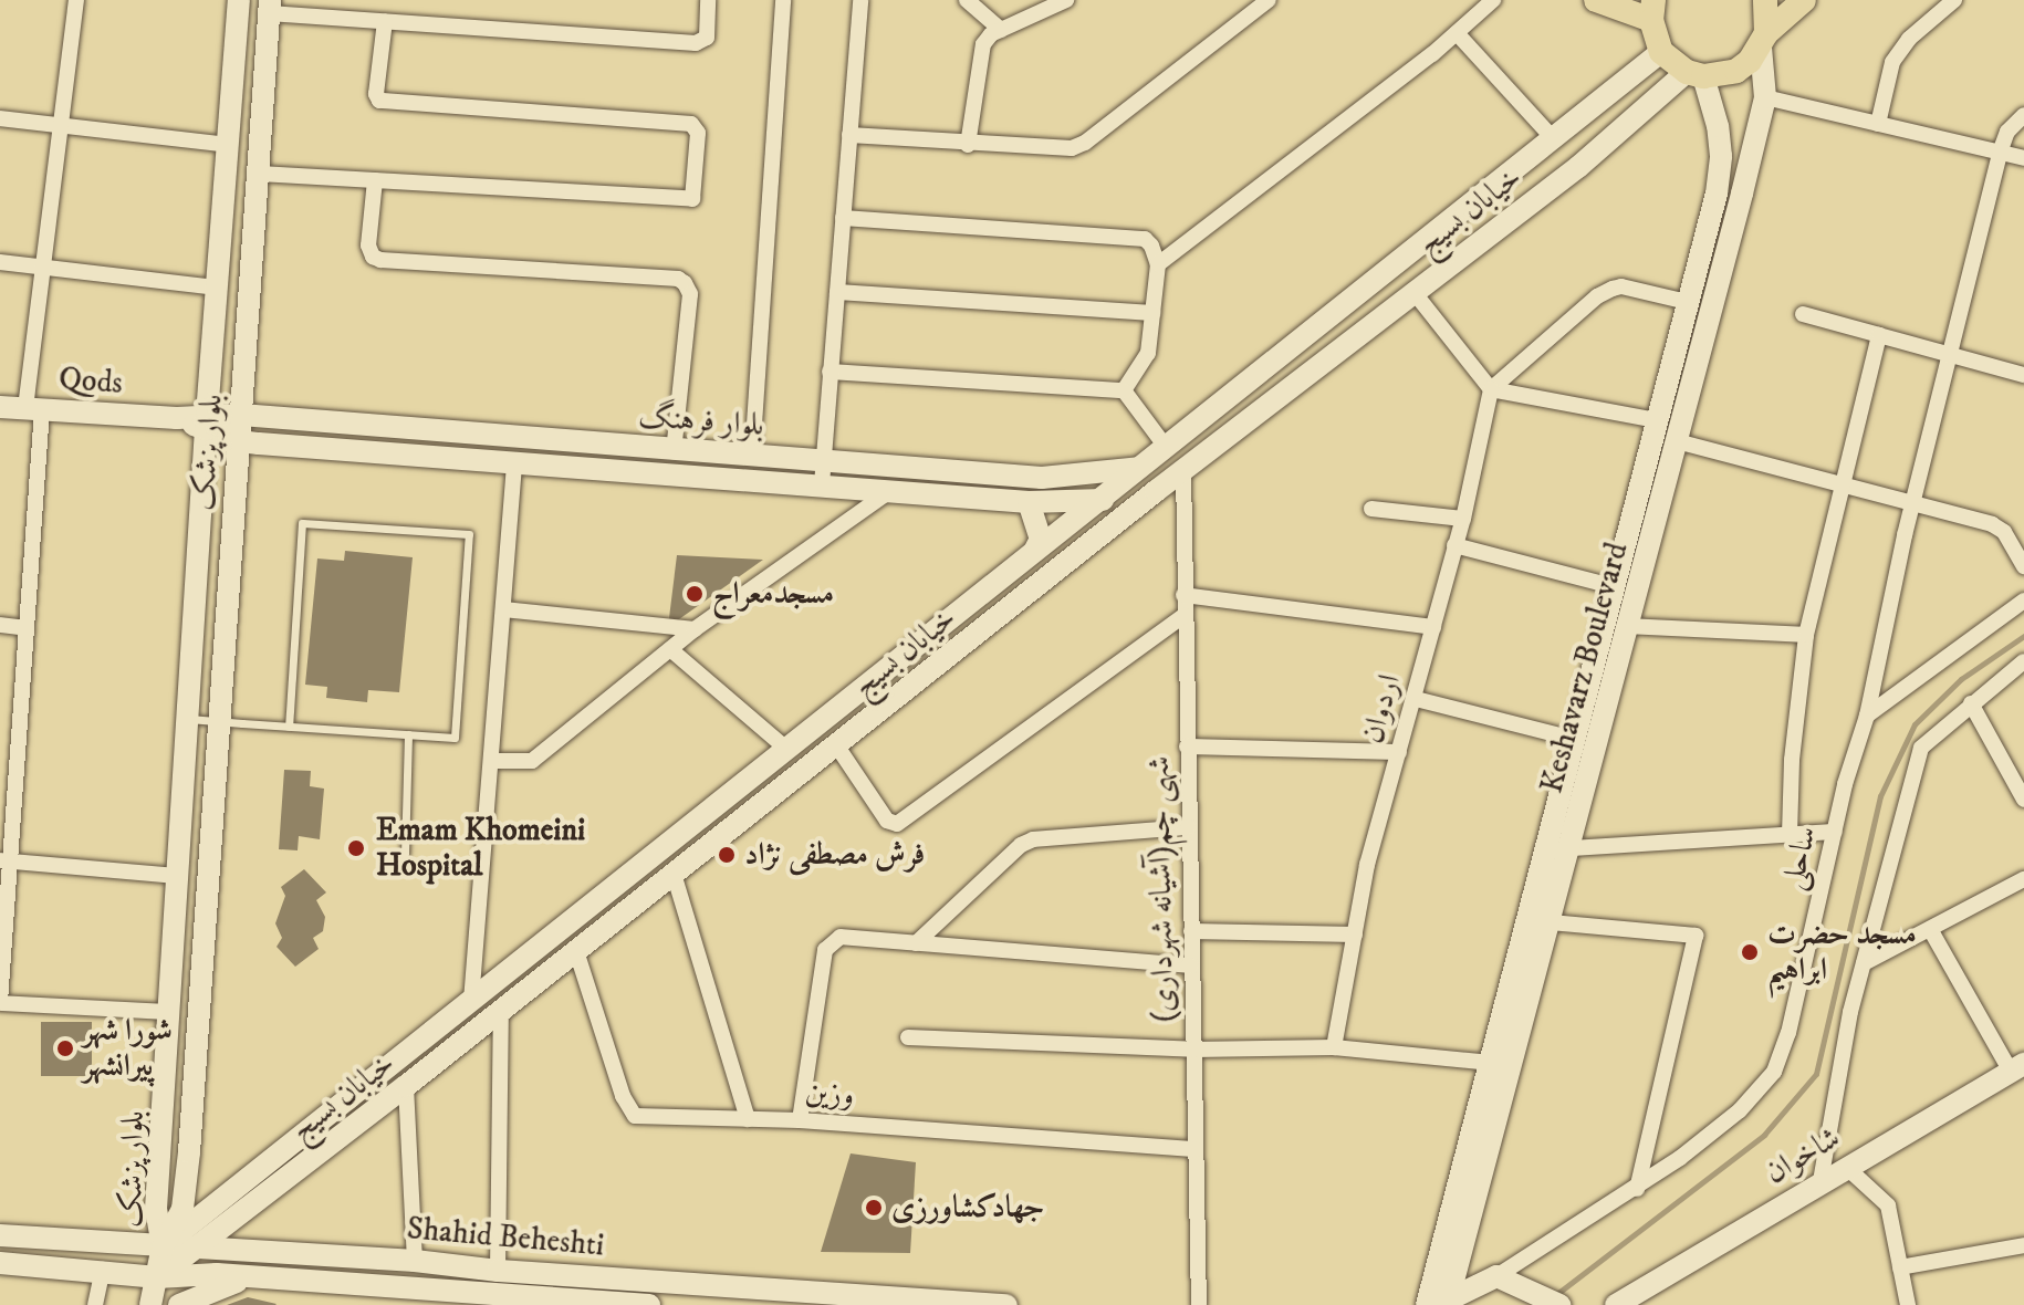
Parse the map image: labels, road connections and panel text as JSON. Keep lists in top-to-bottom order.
{
  "streets": {
    "main road": [
      "خیابان بسیج",
      "Qods",
      "بلوار فرهنگ",
      "بلوار پزشک",
      "Keshavarz Boulevard",
      "شاخوان",
      "Shahid Beheshti"
    ],
    "street": [
      "اردوان",
      "ساحلی",
      "شهی چم(آشیانه شهرداری)",
      "وزین"
    ]
  },
  "crossings": [
    ["خیابان بسیج", "بلوار فرهنگ"],
    ["خیابان بسیج", "بلوار پزشک"],
    ["خیابان بسیج", "Keshavarz Boulevard"],
    ["خیابان بسیج", "شهی چم(آشیانه شهرداری)"],
    ["خیابان بسیج", "وزین"],
    ["خیابان بسیج", "Shahid Beheshti"],
    ["Qods", "بلوار فرهنگ"],
    ["Qods", "بلوار پزشک"],
    ["بلوار فرهنگ", "بلوار پزشک"],
    ["بلوار پزشک", "Shahid Beheshti"],
    ["شهی چم(آشیانه شهرداری)", "وزین"]
  ],
  "places": [
    "مسجدمعراج",
    "Emam Khomeini Hospital",
    "فرش مصطفی نژاد",
    "مسجد حضرت ابراهیم",
    "شورا شهر پیرانشهر",
    "جهادکشاورزی"
  ]
}
